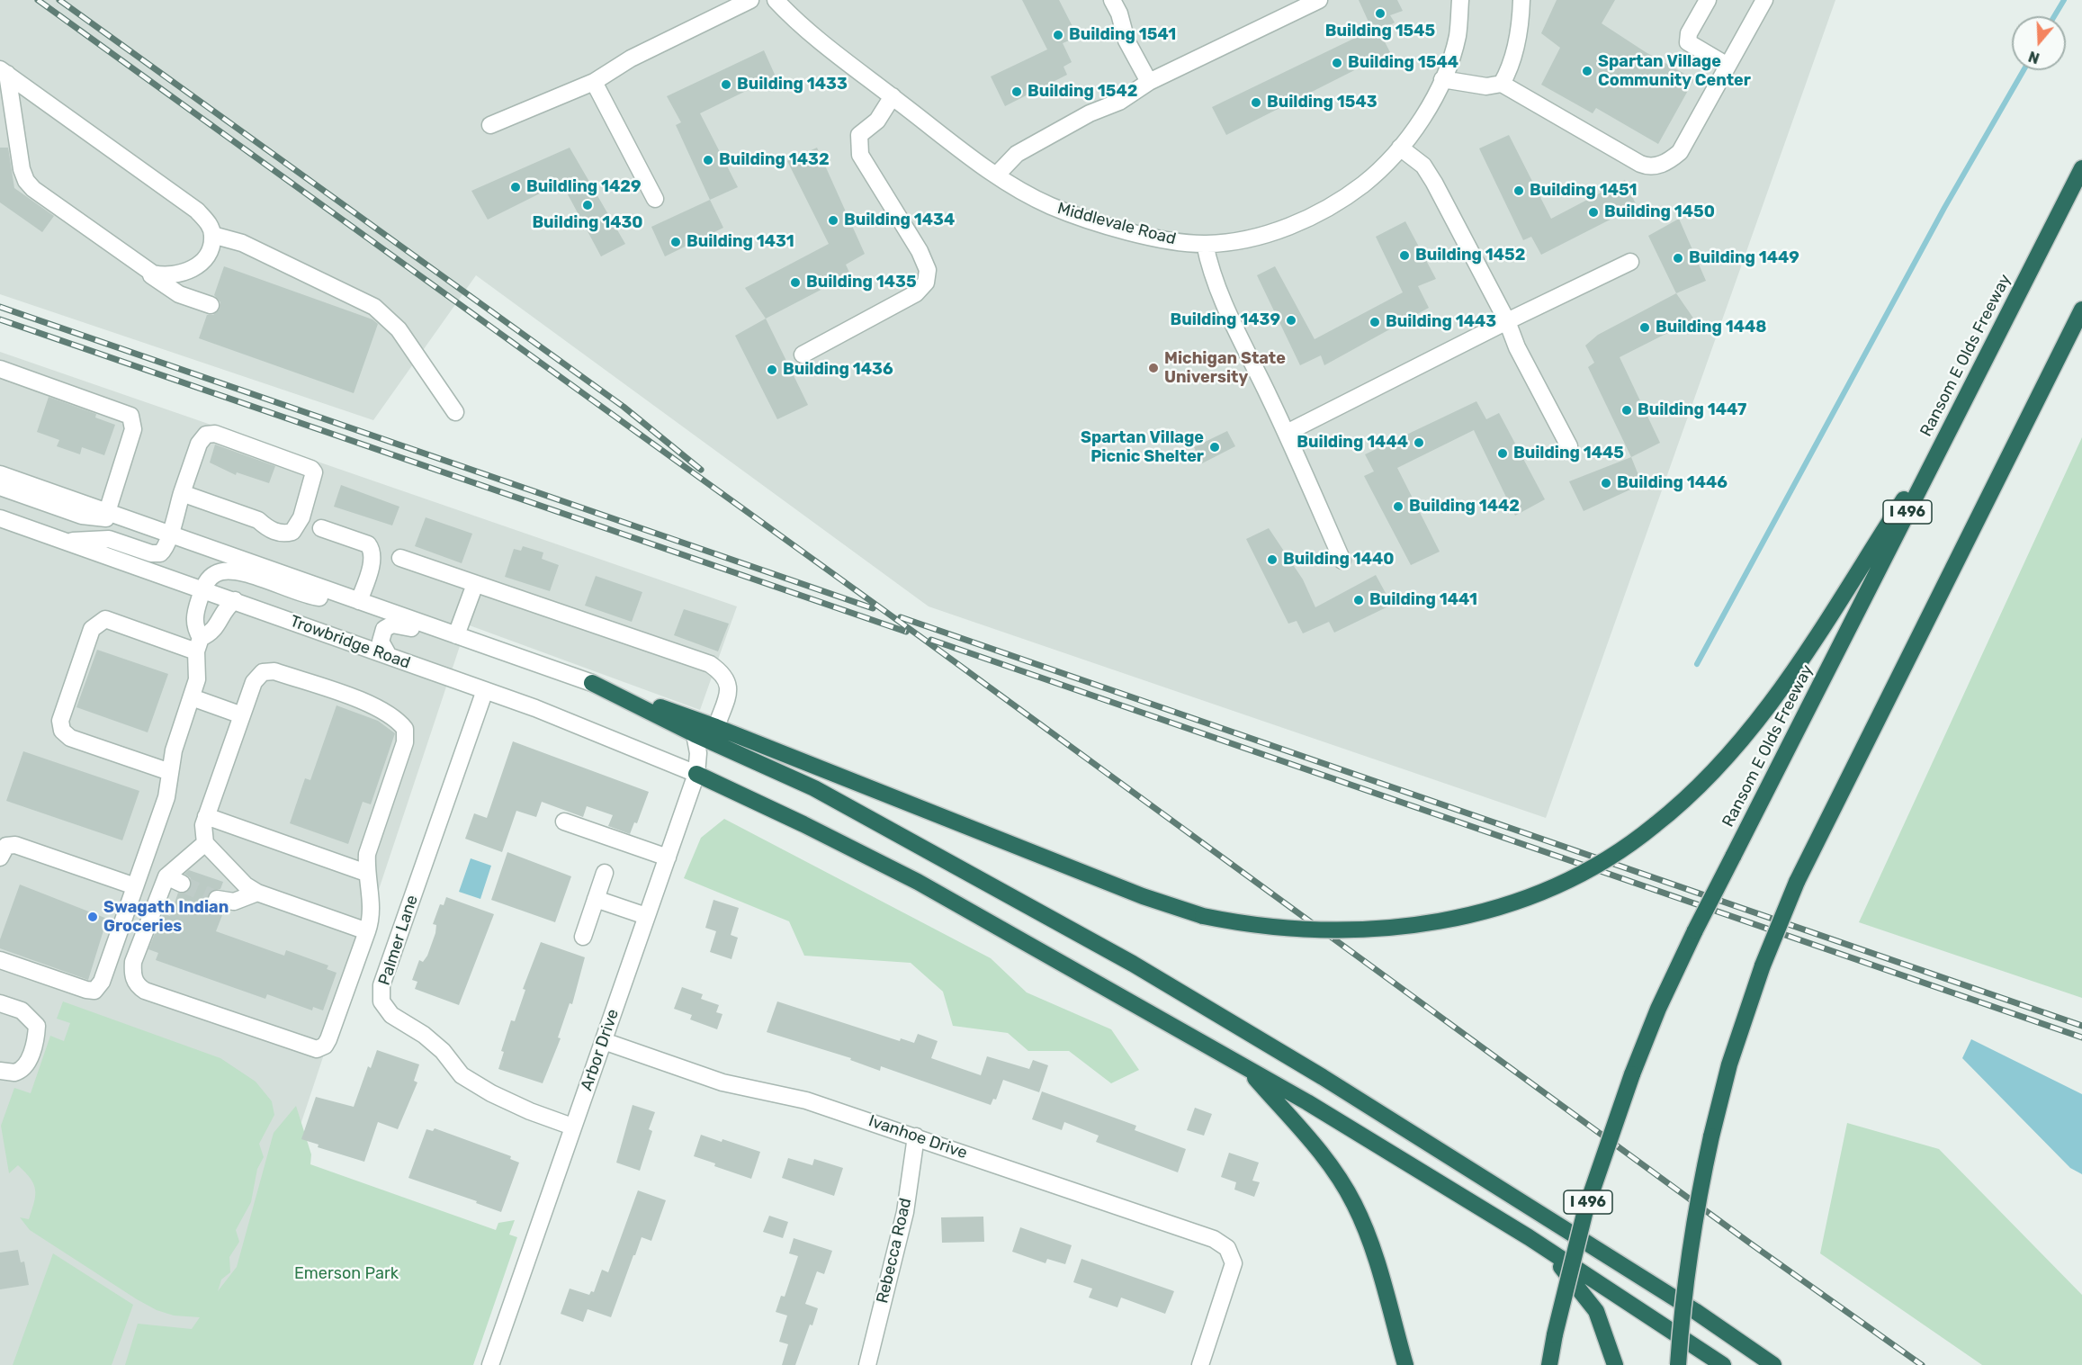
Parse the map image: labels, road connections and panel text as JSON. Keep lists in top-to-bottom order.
{
  "streets": {
    "highway": ["Ransom E Olds Freeway", "I 496"],
    "street": [
      "Middlevale Road",
      "Trowbridge Road",
      "Palmer Lane",
      "Arbor Drive",
      "Ivanhoe Drive",
      "Rebecca Road"
    ]
  },
  "crossings": [
    ["Trowbridge Road", "Palmer Lane"],
    ["Trowbridge Road", "Arbor Drive"],
    ["Palmer Lane", "Arbor Drive"],
    ["Arbor Drive", "Ivanhoe Drive"],
    ["Ivanhoe Drive", "Rebecca Road"]
  ],
  "parks": ["Emerson Park"],
  "places": [
    "Building 1545",
    "Building 1541",
    "Building 1544",
    "Spartan Village Community Center",
    "Building 1433",
    "Building 1542",
    "Building 1543",
    "Building 1432",
    "Buildling 1429",
    "Building 1451",
    "Building 1430",
    "Building 1450",
    "Building 1434",
    "Building 1431",
    "Building 1452",
    "Building 1449",
    "Building 1435",
    "Building 1439",
    "Building 1443",
    "Building 1448",
    "Michigan State University",
    "Building 1436",
    "Building 1447",
    "Building 1444",
    "Spartan Village Picnic Shelter",
    "Building 1445",
    "Building 1446",
    "Building 1442",
    "Building 1440",
    "Building 1441",
    "Swagath Indian Groceries"
  ],
  "north": "bottom"
}
